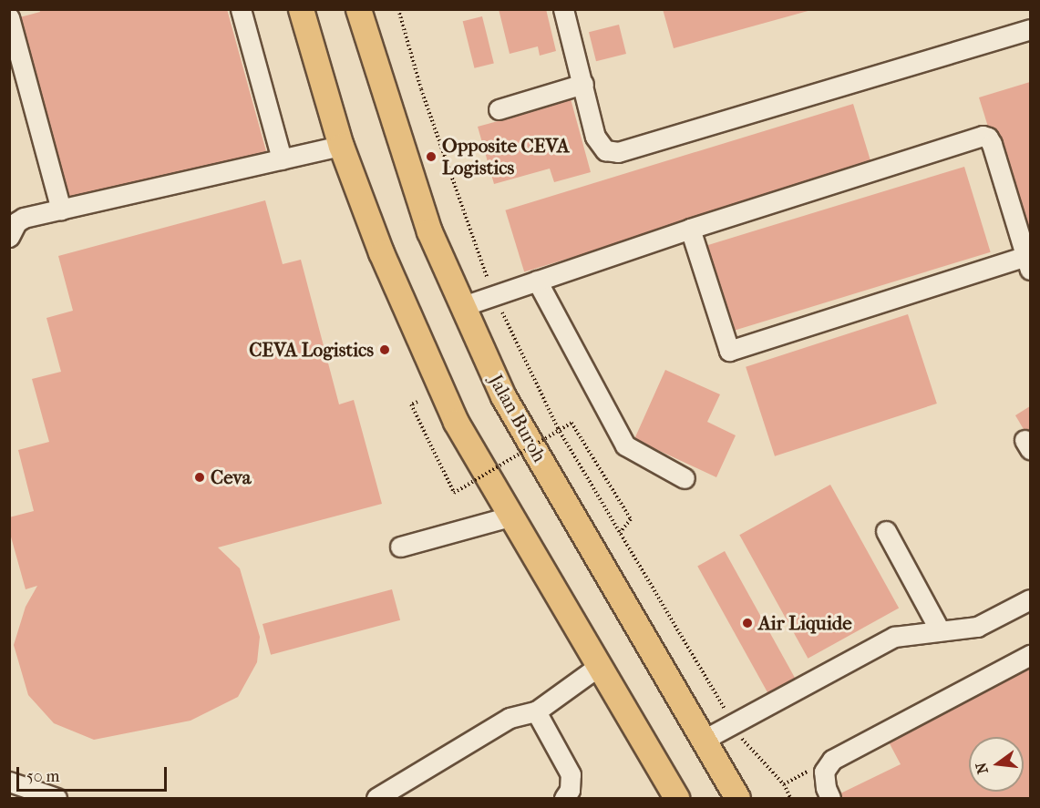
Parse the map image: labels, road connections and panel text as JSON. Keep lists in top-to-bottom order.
{
  "streets": {
    "main road": ["Jalan Buroh"]
  },
  "places": [
    "Opposite CEVA Logistics",
    "CEVA Logistics",
    "Ceva",
    "Air Liquide"
  ],
  "scale_bar": "50 m",
  "north": "left"
}
